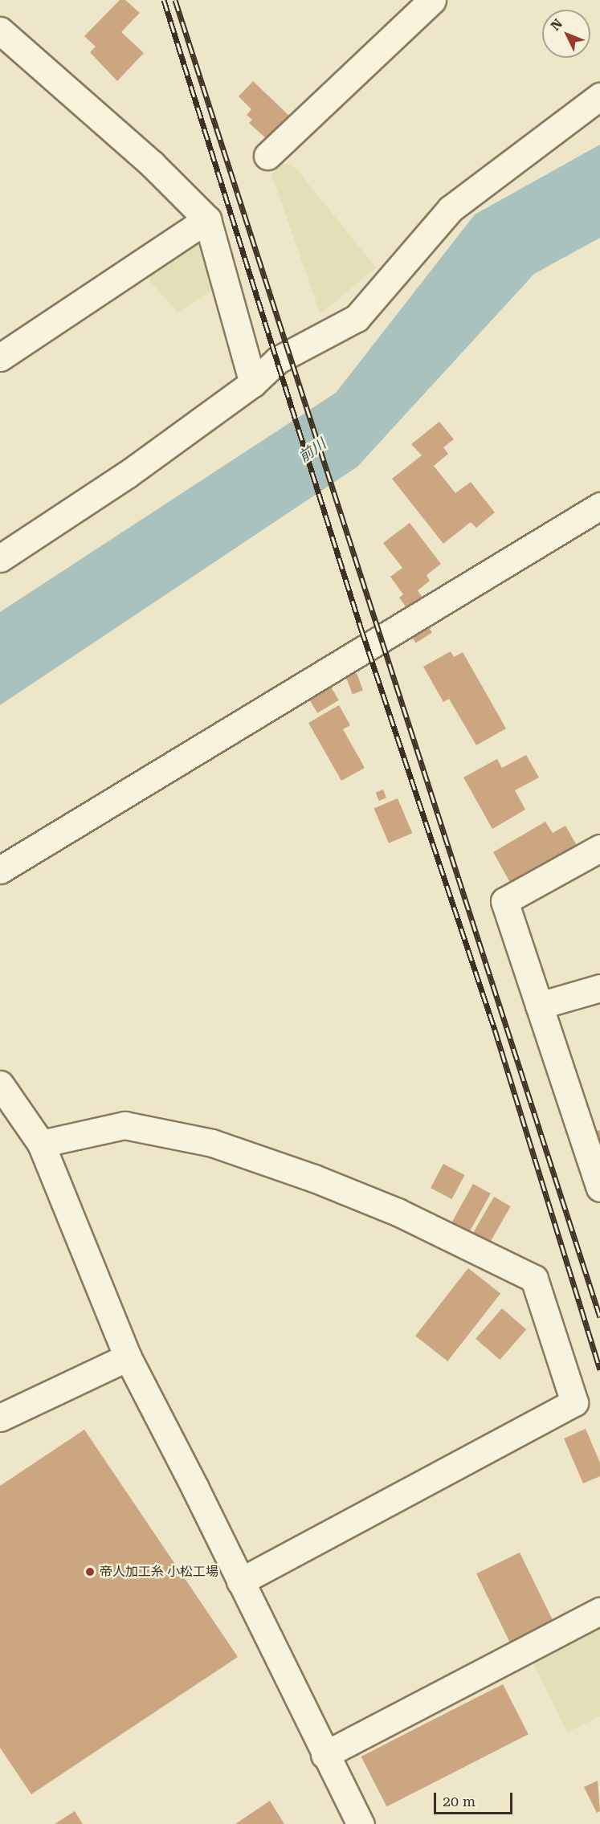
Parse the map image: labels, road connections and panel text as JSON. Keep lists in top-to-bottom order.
{
  "water": ["前川"],
  "places": ["帝人加工糸 小松工場"],
  "scale_bar": "20 m",
  "north": "top left"
}
